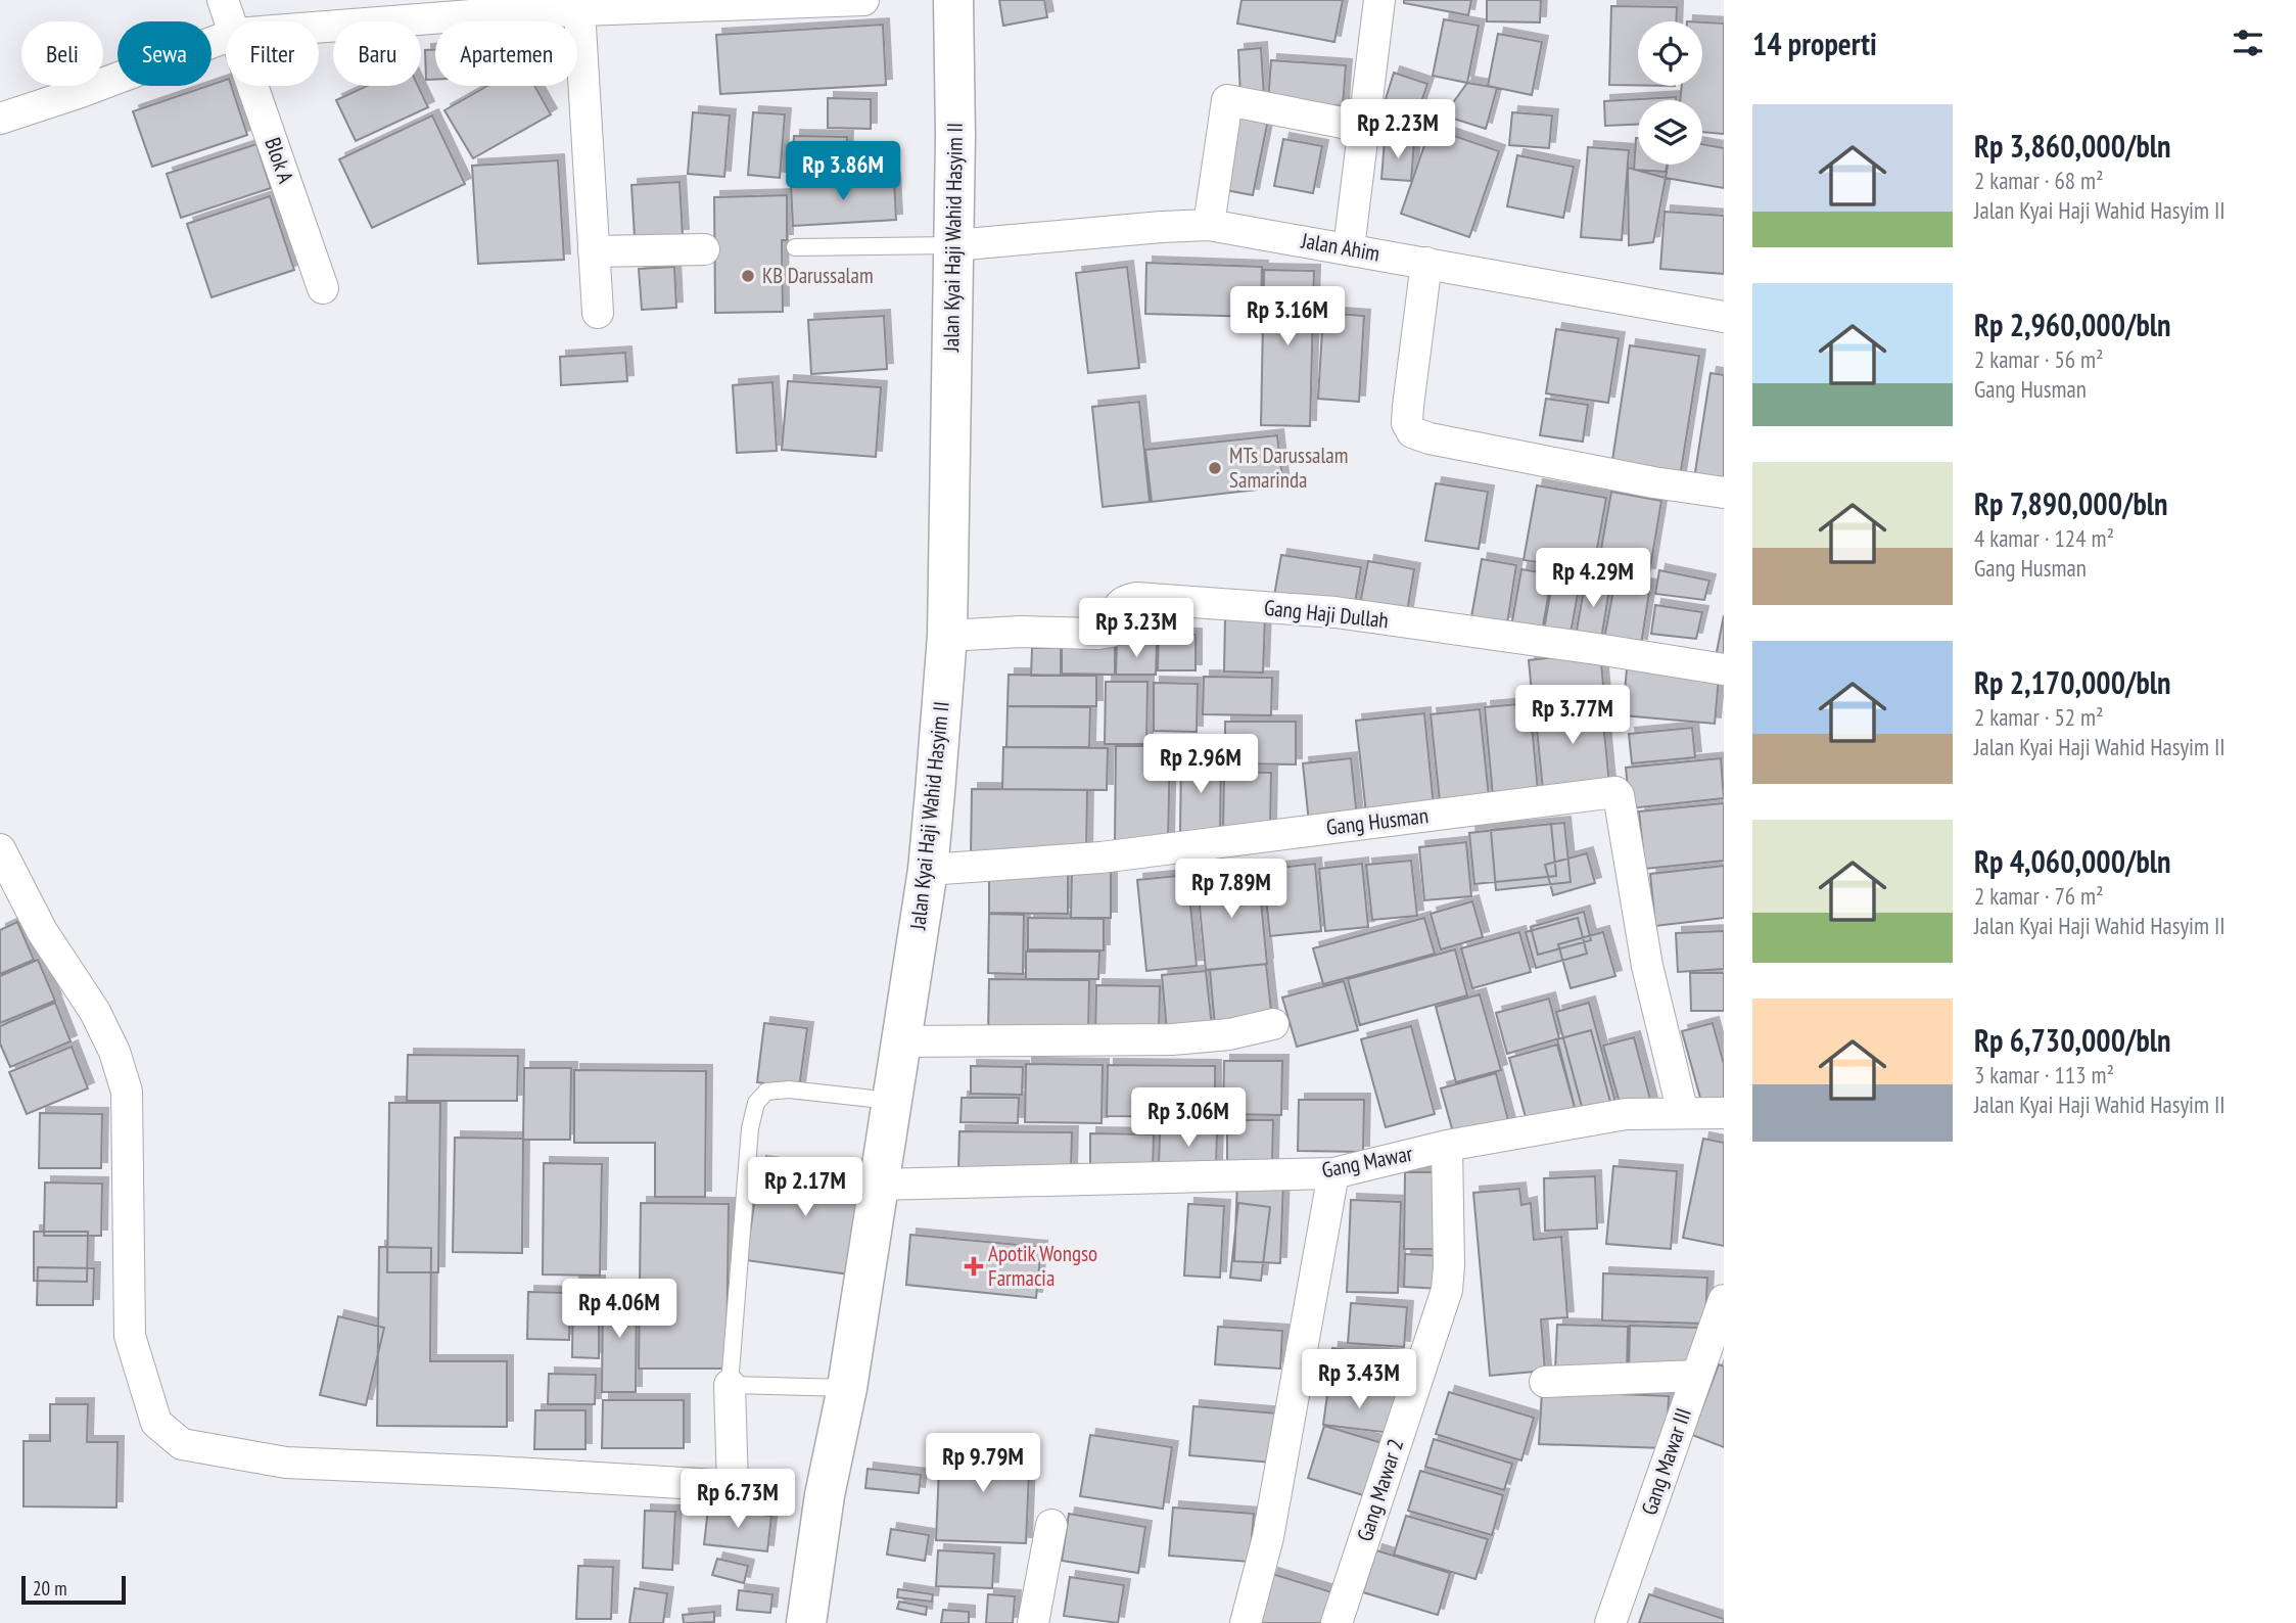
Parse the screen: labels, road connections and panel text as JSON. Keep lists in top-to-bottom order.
{
  "streets": {
    "street": [
      "Blok A",
      "Jalan Kyai Haji Wahid Hasyim II",
      "Jalan Ahim",
      "Gang Haji Dullah",
      "Gang Husman",
      "Gang Mawar",
      "Gang Mawar III",
      "Gang Mawar 2"
    ]
  },
  "crossings": [
    ["Jalan Kyai Haji Wahid Hasyim II", "Jalan Ahim"],
    ["Jalan Kyai Haji Wahid Hasyim II", "Gang Haji Dullah"],
    ["Jalan Kyai Haji Wahid Hasyim II", "Gang Husman"],
    ["Jalan Kyai Haji Wahid Hasyim II", "Gang Mawar"],
    ["Gang Husman", "Gang Mawar"],
    ["Gang Mawar", "Gang Mawar 2"]
  ],
  "places": {
    "other": ["KB Darussalam", "MTs Darussalam Samarinda"],
    "health": ["Apotik Wongso Farmacia"]
  },
  "scale_bar": "20 m",
  "page": {
    "heading": "14 properti",
    "chip": [
      "Beli",
      "Sewa",
      "Filter",
      "Baru",
      "Apartemen"
    ],
    "list": [
      {
        "name": "Rp 3,860,000/bln",
        "note": "2 kamar · 68 m² · Jalan Kyai Haji Wahid Hasyim II"
      },
      {
        "name": "Rp 2,960,000/bln",
        "note": "2 kamar · 56 m² · Gang Husman"
      },
      {
        "name": "Rp 7,890,000/bln",
        "note": "4 kamar · 124 m² · Gang Husman"
      },
      {
        "name": "Rp 2,170,000/bln",
        "note": "2 kamar · 52 m² · Jalan Kyai Haji Wahid Hasyim II"
      },
      {
        "name": "Rp 4,060,000/bln",
        "note": "2 kamar · 76 m² · Jalan Kyai Haji Wahid Hasyim II"
      },
      {
        "name": "Rp 6,730,000/bln",
        "note": "3 kamar · 113 m² · Jalan Kyai Haji Wahid Hasyim II"
      }
    ],
    "price": [
      "Rp 2.23M",
      "Rp 3.86M",
      "Rp 3.16M",
      "Rp 4.29M",
      "Rp 3.23M",
      "Rp 3.77M",
      "Rp 2.96M",
      "Rp 7.89M",
      "Rp 3.06M",
      "Rp 2.17M",
      "Rp 4.06M",
      "Rp 3.43M",
      "Rp 9.79M",
      "Rp 6.73M"
    ],
    "scale": "20 m"
  }
}
